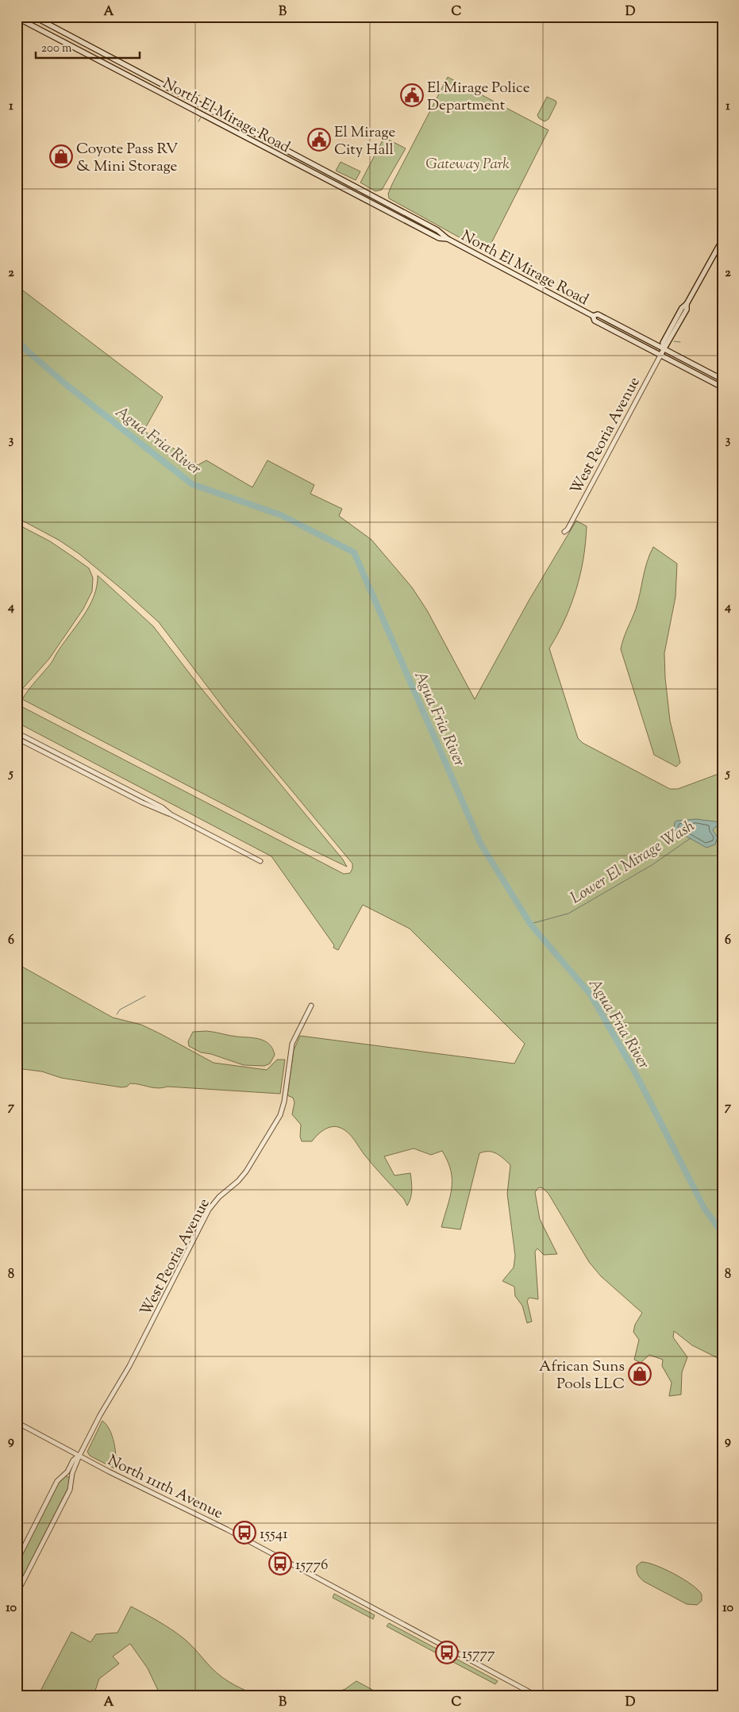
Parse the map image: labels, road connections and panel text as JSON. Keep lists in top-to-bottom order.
{
  "streets": {
    "main road": ["North El Mirage Road", "West Peoria Avenue"],
    "street": ["North 111th Avenue"]
  },
  "crossings": [
    ["North El Mirage Road", "West Peoria Avenue"],
    ["West Peoria Avenue", "North 111th Avenue"]
  ],
  "water": ["Agua Fria River", "Lower El Mirage Wash"],
  "parks": ["Gateway Park"],
  "places": {
    "public building": ["El Mirage Police Department", "El Mirage City Hall"],
    "shop": ["Coyote Pass RV & Mini Storage", "African Suns Pools LLC"],
    "bus stop": ["15541", "15776", "15777"]
  },
  "scale_bar": "200 m",
  "grid": {
    "columns": [
      "A",
      "B",
      "C",
      "D"
    ],
    "rows": [
      "1",
      "2",
      "3",
      "4",
      "5",
      "6",
      "7",
      "8",
      "9",
      "10"
    ]
  }
}
